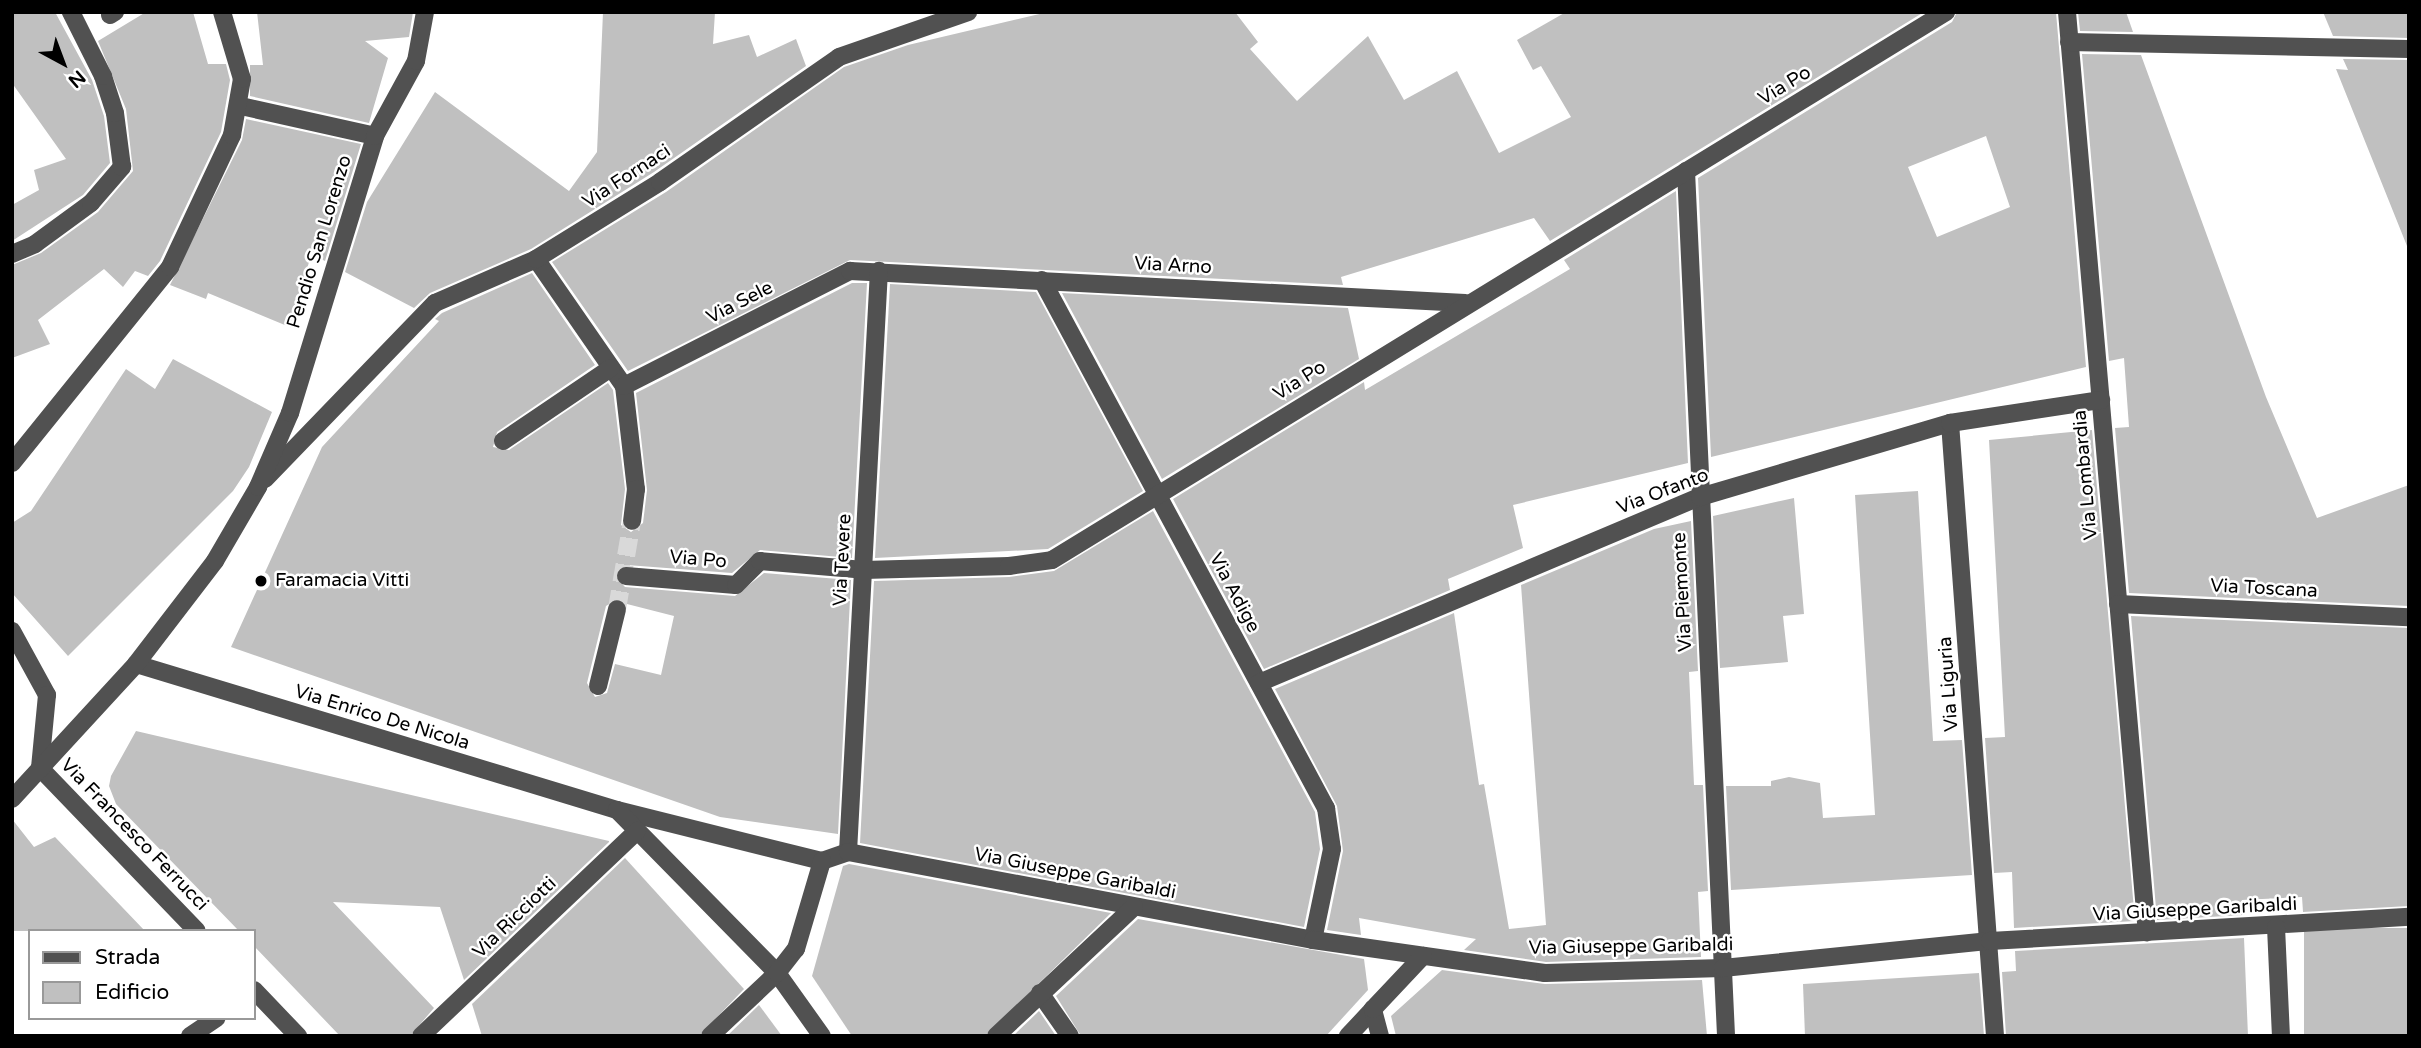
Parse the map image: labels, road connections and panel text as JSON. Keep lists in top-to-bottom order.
{
  "streets": {
    "street": [
      "Via Po",
      "Via Fornaci",
      "Pendio San Lorenzo",
      "Via Arno",
      "Via Sele",
      "Via Lombardia",
      "Via Ofanto",
      "Via Tevere",
      "Via Toscana",
      "Via Piemonte",
      "Via Adige",
      "Via Liguria",
      "Via Enrico De Nicola",
      "Via Francesco Ferrucci",
      "Via Giuseppe Garibaldi",
      "Via Ricciotti"
    ]
  },
  "crossings": [
    ["Via Po", "Via Arno"],
    ["Via Po", "Via Tevere"],
    ["Via Po", "Via Piemonte"],
    ["Via Po", "Via Adige"],
    ["Via Fornaci", "Pendio San Lorenzo"],
    ["Via Arno", "Via Sele"],
    ["Via Arno", "Via Tevere"],
    ["Via Arno", "Via Adige"],
    ["Via Sele", "Via Tevere"],
    ["Via Lombardia", "Via Ofanto"],
    ["Via Lombardia", "Via Toscana"],
    ["Via Lombardia", "Via Giuseppe Garibaldi"],
    ["Via Ofanto", "Via Piemonte"],
    ["Via Ofanto", "Via Adige"],
    ["Via Ofanto", "Via Liguria"],
    ["Via Tevere", "Via Giuseppe Garibaldi"],
    ["Via Piemonte", "Via Giuseppe Garibaldi"],
    ["Via Adige", "Via Giuseppe Garibaldi"],
    ["Via Liguria", "Via Giuseppe Garibaldi"],
    ["Via Enrico De Nicola", "Via Giuseppe Garibaldi"]
  ],
  "places": ["Faramacia Vitti"],
  "legend": ["Strada", "Edificio"],
  "north": "bottom right"
}
